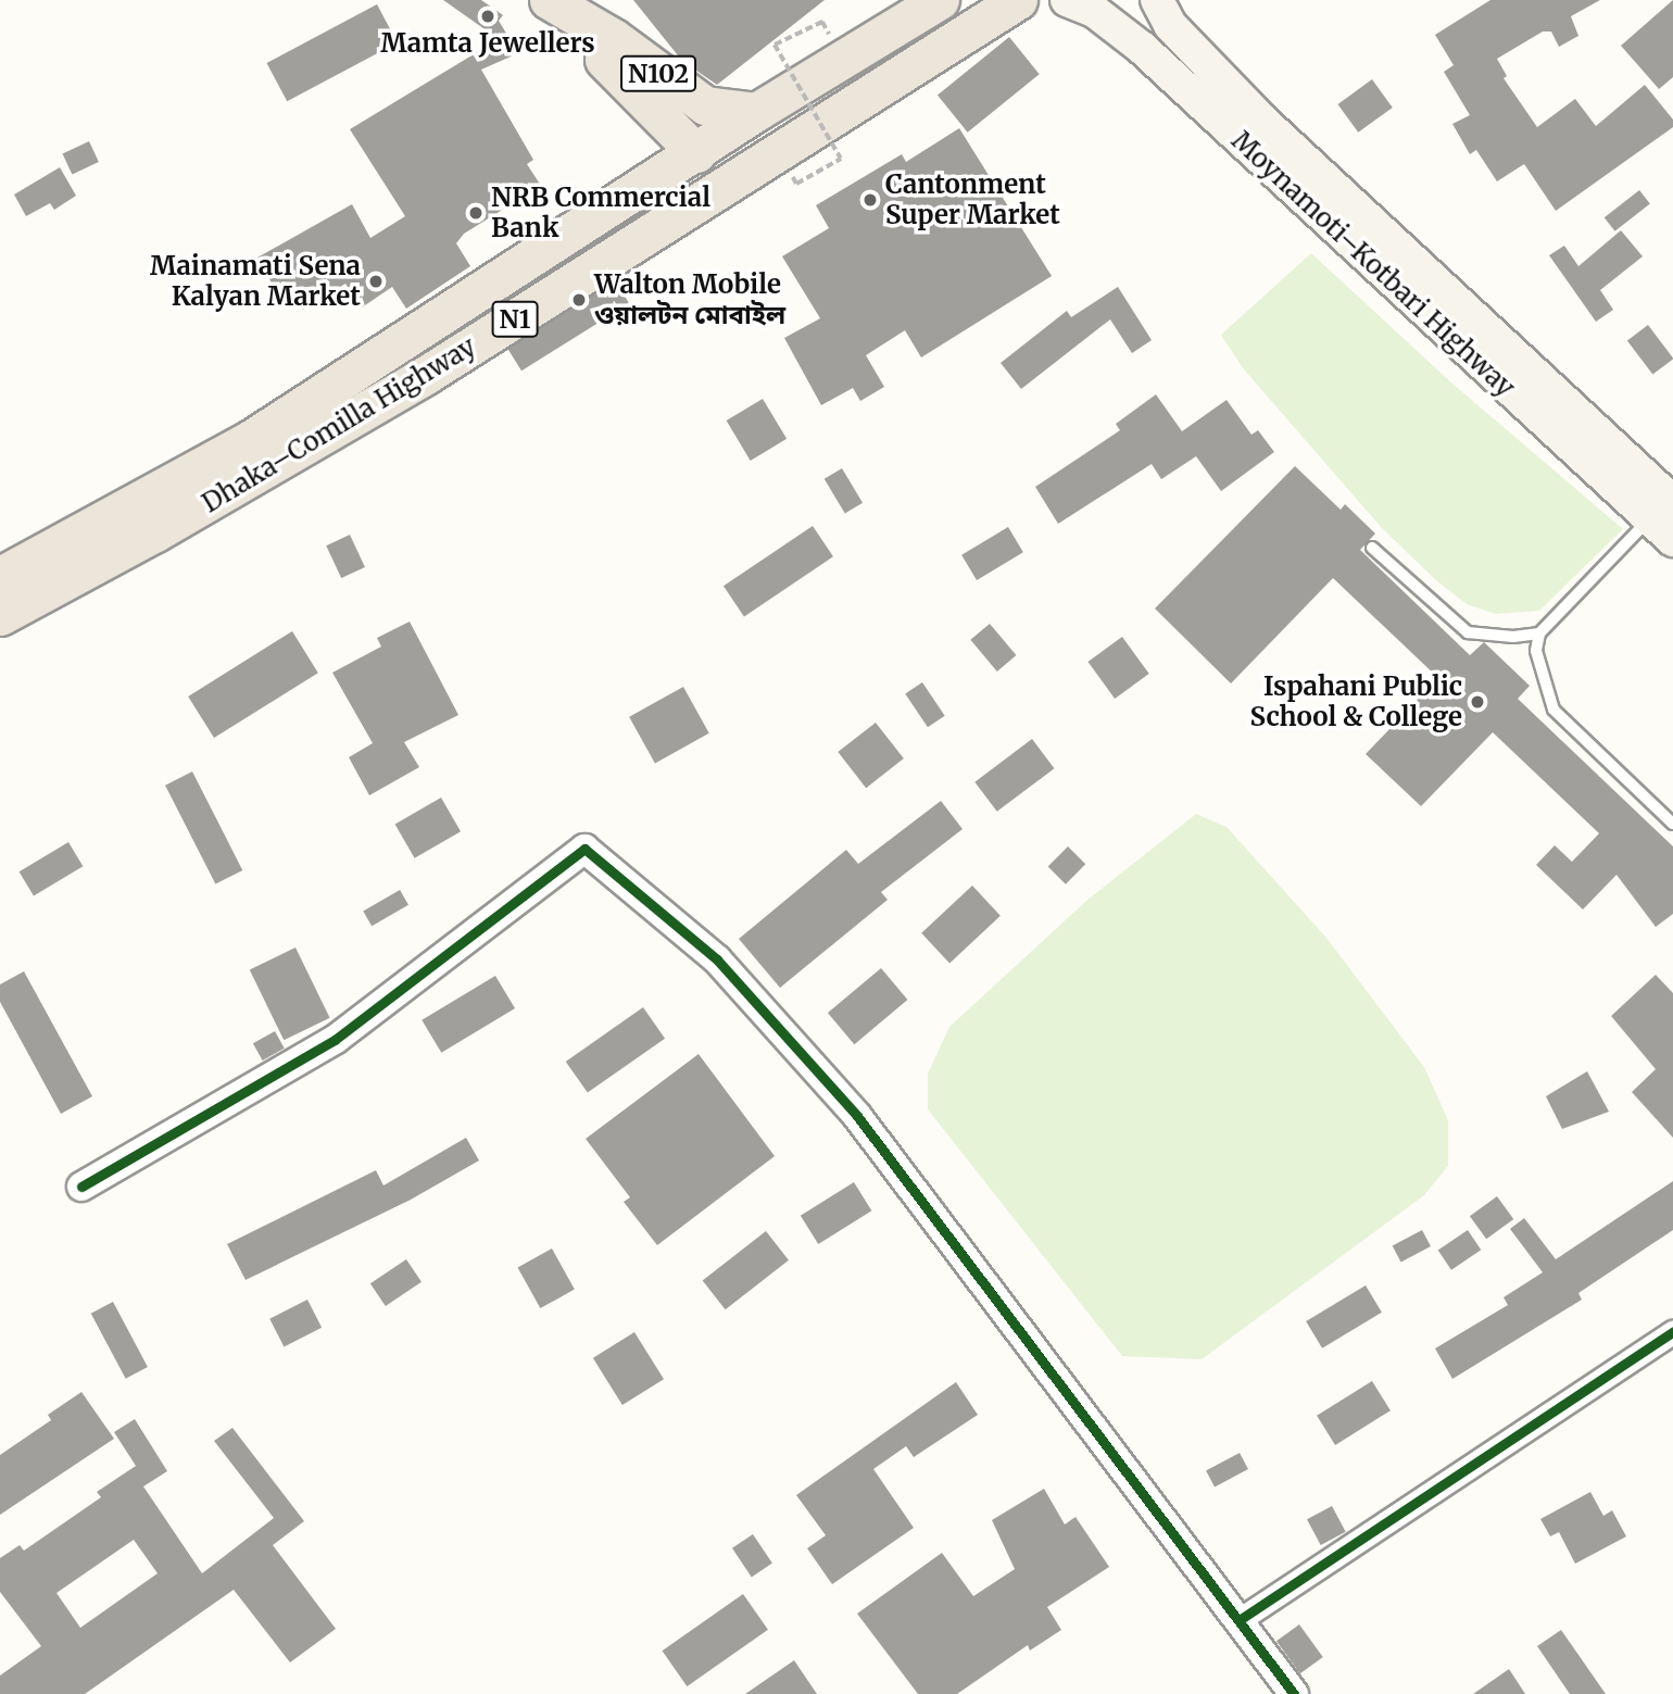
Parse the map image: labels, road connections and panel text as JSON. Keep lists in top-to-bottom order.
{
  "streets": {
    "highway": ["N102", "N1", "Dhaka–Comilla Highway"],
    "main road": ["Moynamoti–Kotbari Highway"]
  },
  "crossings": [
    ["N102", "Dhaka–Comilla Highway"]
  ],
  "places": [
    "Mamta Jewellers",
    "Cantonment Super Market",
    "NRB Commercial Bank",
    "Mainamati Sena Kalyan Market",
    "Walton Mobile ওয়ালটন মোবাইল",
    "Ispahani Public School & College"
  ]
}
